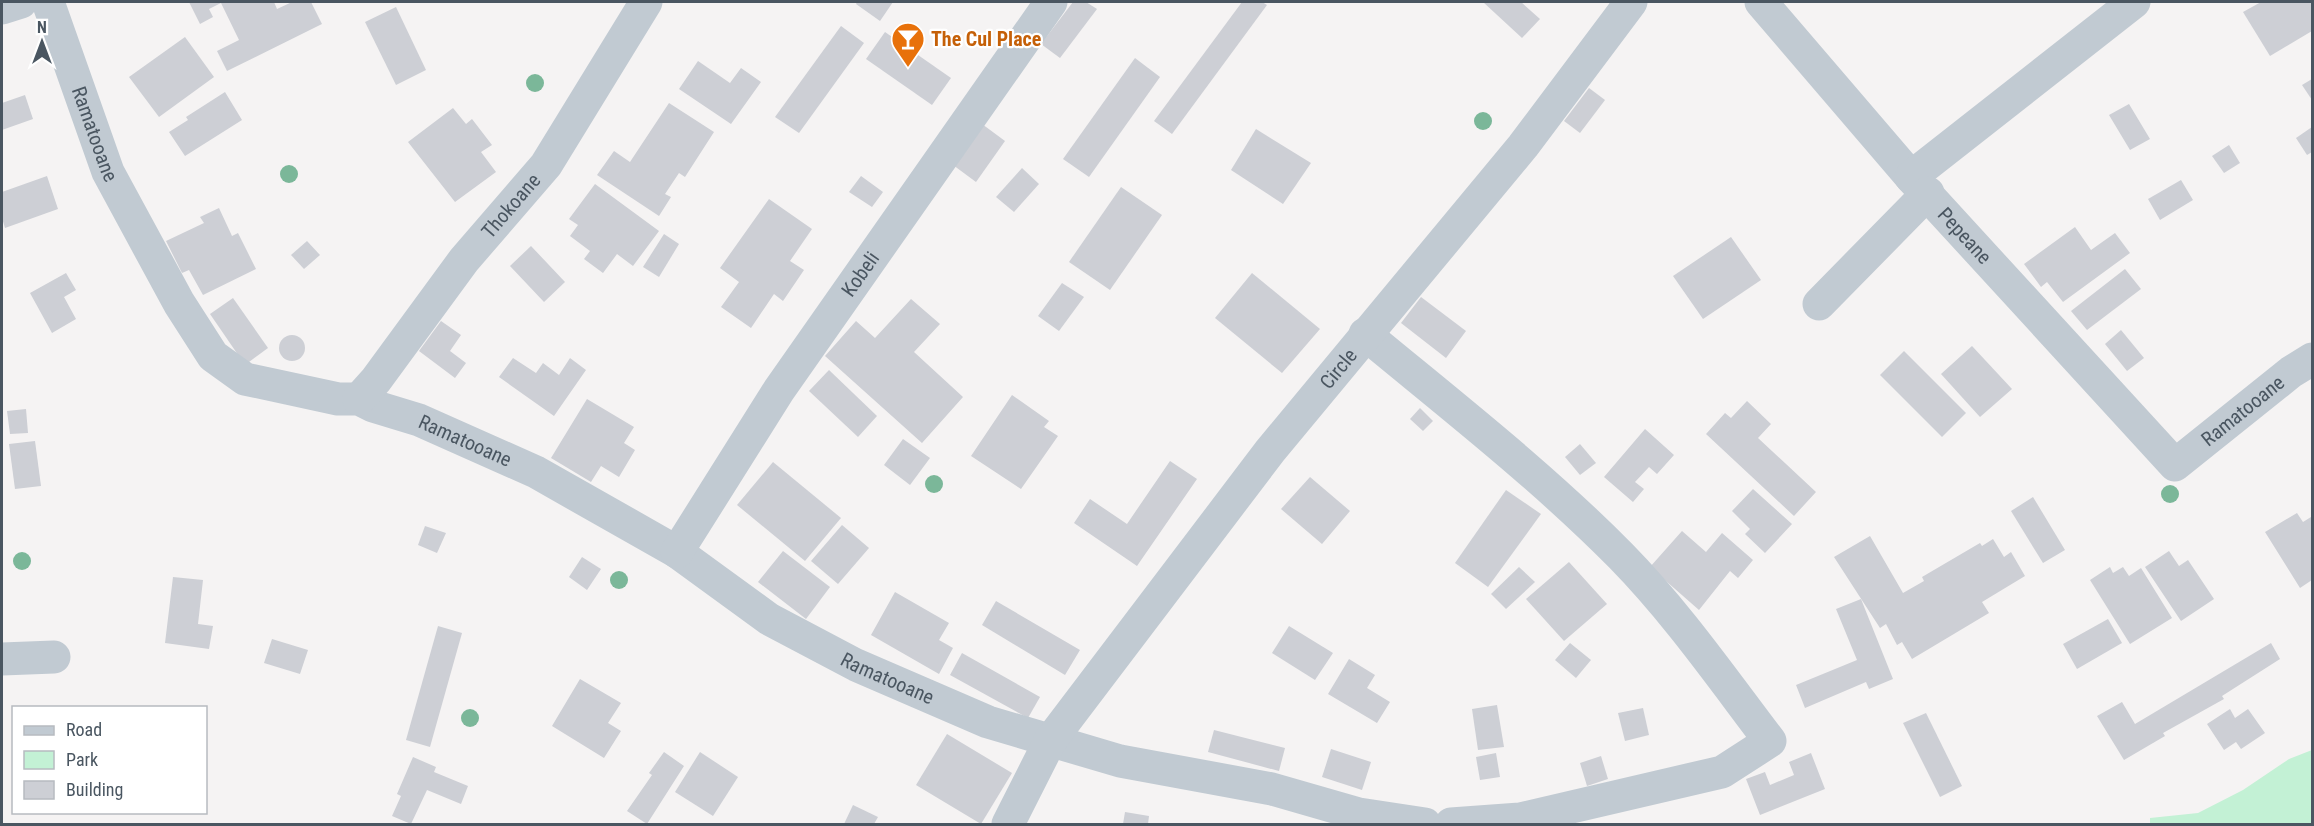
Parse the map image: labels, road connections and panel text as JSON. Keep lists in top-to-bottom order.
{
  "streets": {
    "street": [
      "Ramatooane",
      "Thokoane",
      "Pepeane",
      "Kobeli",
      "Circle"
    ]
  },
  "crossings": [
    ["Ramatooane", "Thokoane"],
    ["Ramatooane", "Pepeane"],
    ["Ramatooane", "Kobeli"],
    ["Ramatooane", "Circle"]
  ],
  "places": {
    "bar": ["The Cul Place"]
  },
  "legend": ["Road", "Park", "Building"],
  "north": "top"
}
